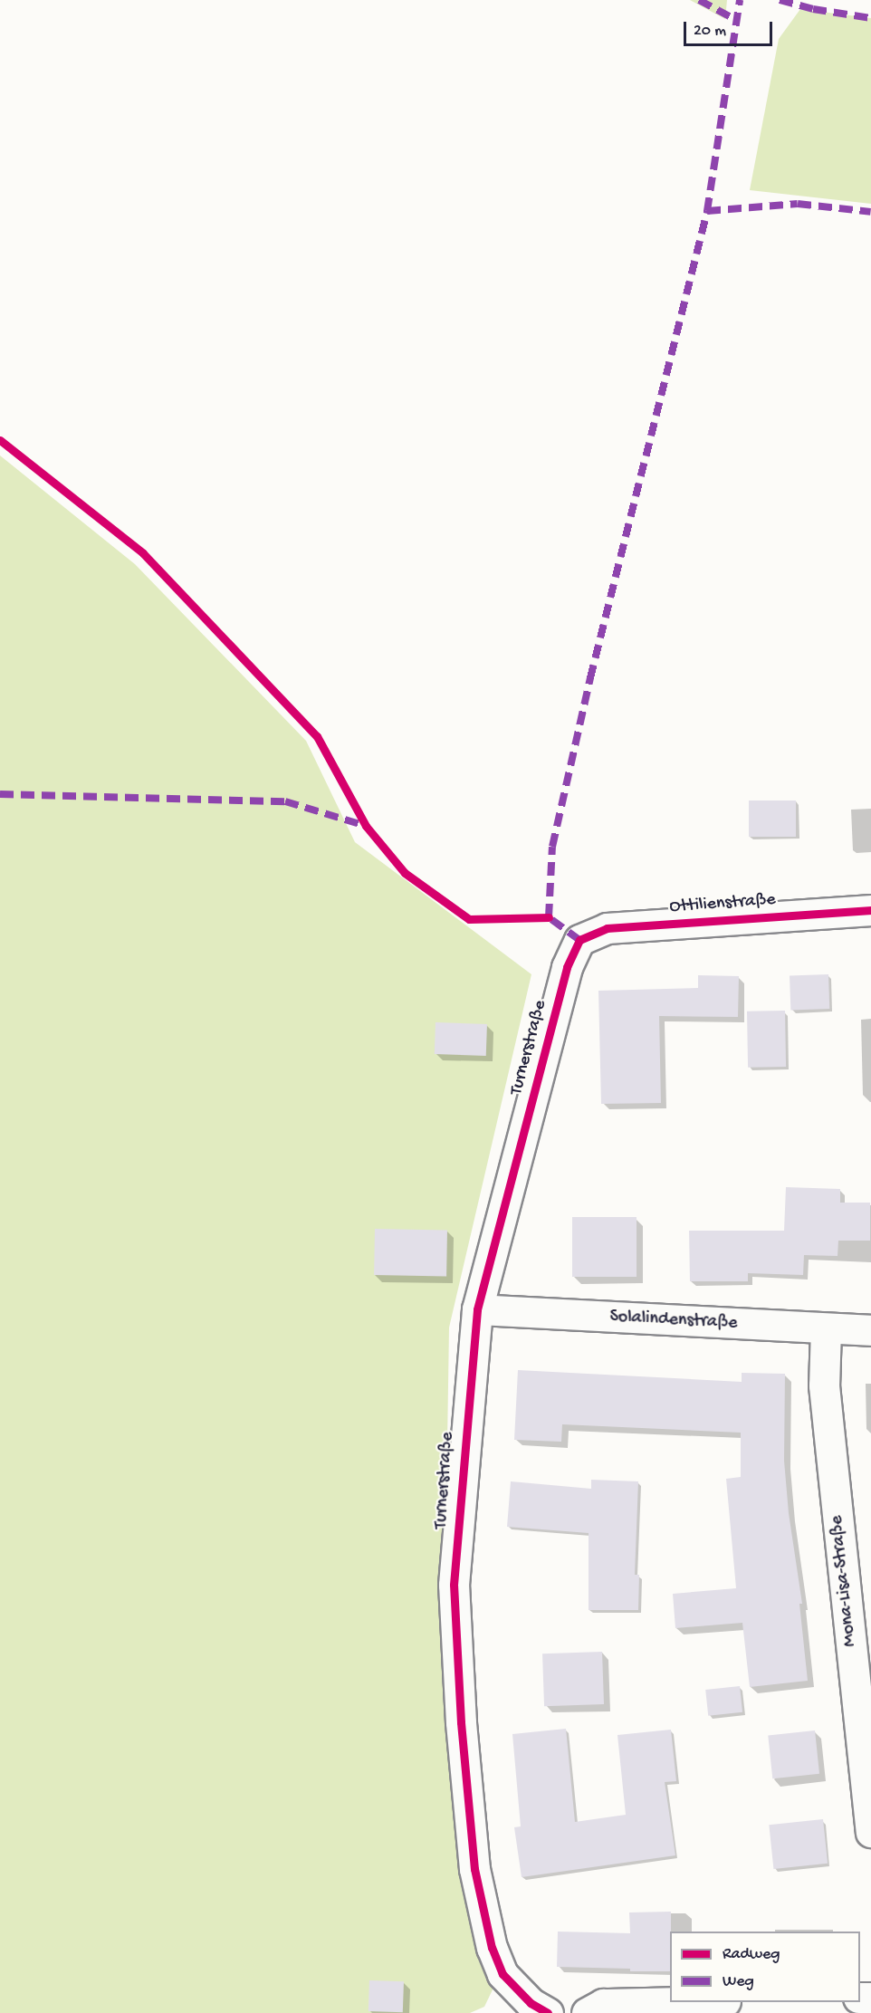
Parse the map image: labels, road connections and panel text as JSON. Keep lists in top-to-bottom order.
{
  "streets": {
    "street": [
      "Ottilienstraße",
      "Turnerstraße",
      "Solalindenstraße",
      "Mona-Lisa-Straße"
    ]
  },
  "crossings": [
    ["Ottilienstraße", "Turnerstraße"],
    ["Turnerstraße", "Solalindenstraße"],
    ["Solalindenstraße", "Mona-Lisa-Straße"]
  ],
  "legend": ["Radweg", "Weg"],
  "scale_bar": "20 m"
}
